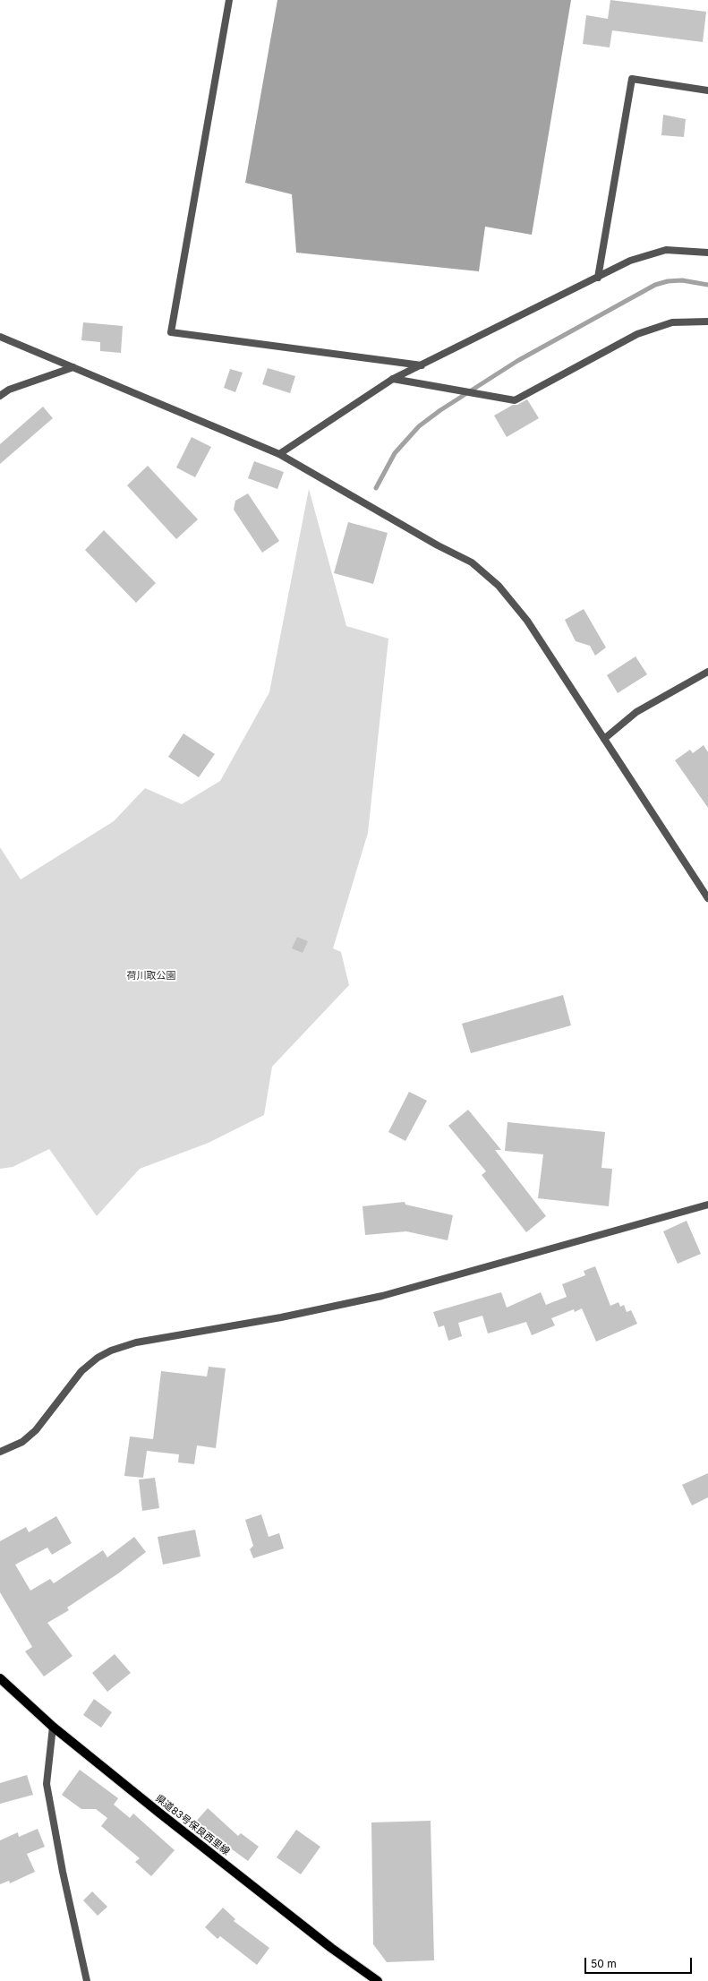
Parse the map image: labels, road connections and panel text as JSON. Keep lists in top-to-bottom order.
{
  "streets": {
    "main road": ["県道83号保良西里線"]
  },
  "parks": ["荷川取公園"],
  "scale_bar": "50 m"
}
